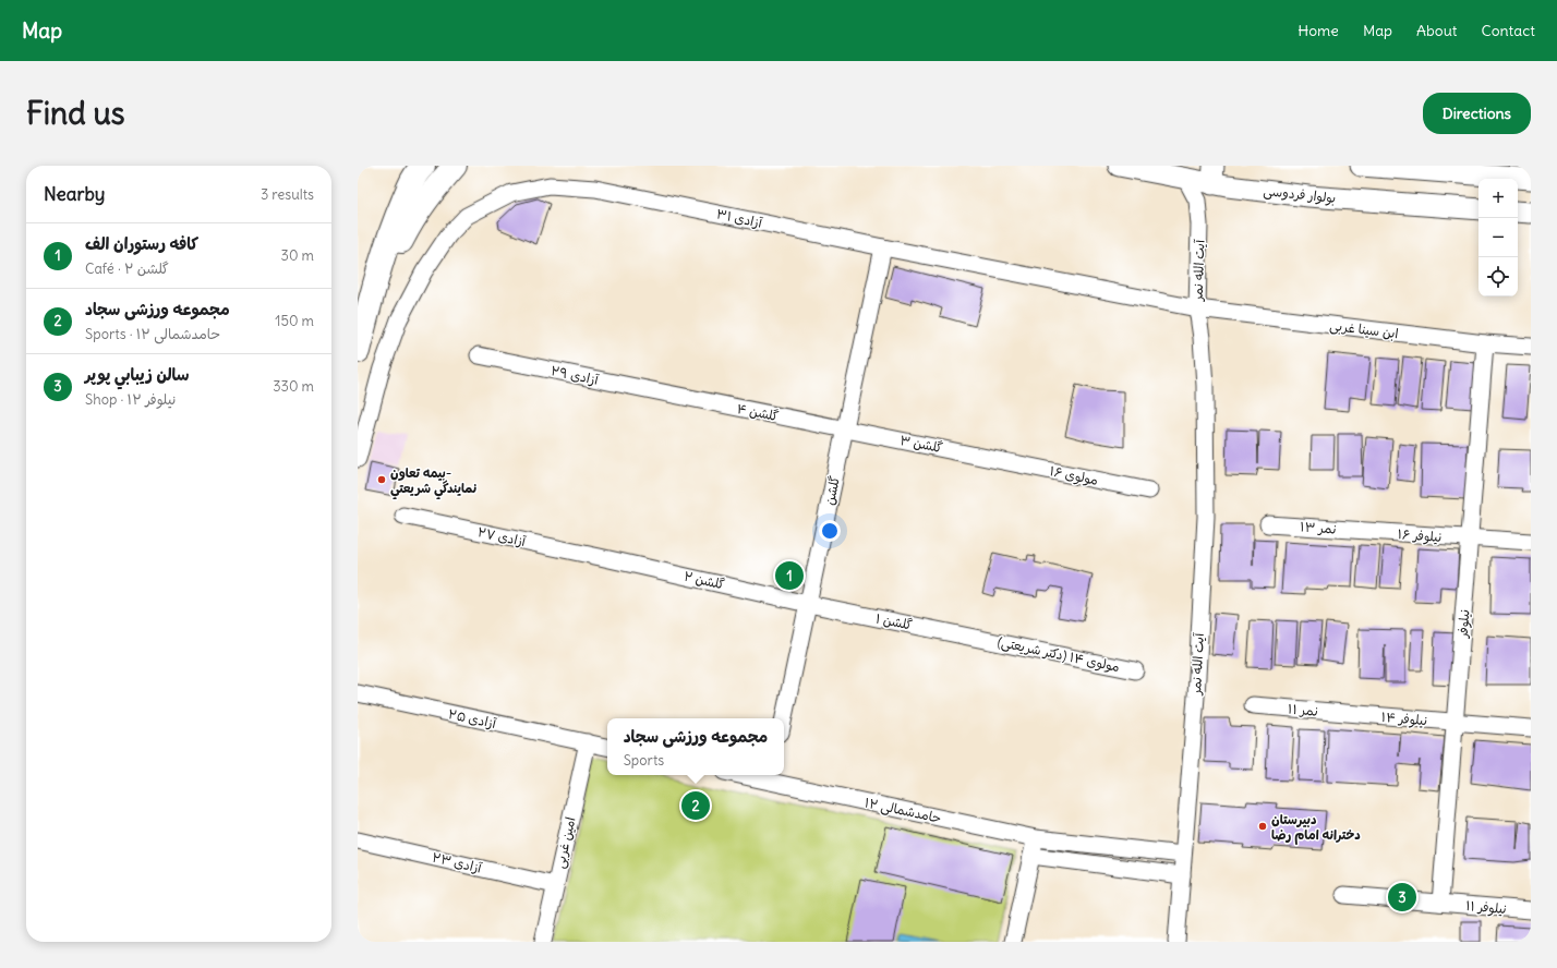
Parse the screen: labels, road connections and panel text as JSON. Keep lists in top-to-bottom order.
{
  "streets": {
    "main road": ["بولوار فردوسی"],
    "street": [
      "آزادی ۳۱",
      "آیت الله نمر",
      "ابن سینا غربی",
      "آزادی ۲۹",
      "گلشن ۴",
      "گلشن ۳",
      "مولوی ۱۶",
      "گلشن",
      "نمر ۱۳",
      "نیلوفر ۱۶",
      "۲۷ آزادی",
      "گلشن ۲",
      "گلشن ۱",
      "نیلوفر",
      "مولوی ۱۴ (دکتر شریعتی)",
      "نمر ۱۱",
      "آزادی ۲۵",
      "نیلوفر ۱۴",
      "حامدشمالی ۱۲",
      "امین غربی",
      "آزادی ۲۳",
      "نیلوفر ۱۱"
    ]
  },
  "crossings": [
    ["بولوار فردوسی", "آیت الله نمر"],
    ["آزادی ۳۱", "آیت الله نمر"],
    ["آزادی ۳۱", "ابن سینا غربی"],
    ["آزادی ۳۱", "گلشن"],
    ["آیت الله نمر", "ابن سینا غربی"],
    ["آیت الله نمر", "حامدشمالی ۱۲"],
    ["ابن سینا غربی", "نیلوفر"],
    ["آزادی ۲۹", "گلشن ۴"],
    ["گلشن ۴", "گلشن ۳"],
    ["گلشن ۴", "گلشن"],
    ["گلشن ۳", "مولوی ۱۶"],
    ["گلشن ۳", "گلشن"],
    ["گلشن", "گلشن ۲"],
    ["گلشن", "گلشن ۱"],
    ["نمر ۱۳", "نیلوفر ۱۶"],
    ["نیلوفر ۱۶", "نیلوفر"],
    ["۲۷ آزادی", "گلشن ۲"],
    ["گلشن ۲", "گلشن ۱"],
    ["گلشن ۱", "مولوی ۱۴ (دکتر شریعتی)"],
    ["نیلوفر", "نیلوفر ۱۴"],
    ["نیلوفر", "نیلوفر ۱۱"],
    ["نمر ۱۱", "نیلوفر ۱۴"],
    ["آزادی ۲۵", "امین غربی"],
    ["امین غربی", "آزادی ۲۳"]
  ],
  "places": ["بيمه تعاون- نمايندگي شريعتي", "دبیرستان دخترانه امام رضا"],
  "page": {
    "header": "Map",
    "nav": [
      "Home",
      "Map",
      "About",
      "Contact"
    ],
    "buttons": "Directions",
    "title": "Find us",
    "heading": ["Nearby", "3 results"],
    "map_buttons": ["+", "−"],
    "list": [
      {
        "mark": "1",
        "name": "کافه رستوران الف",
        "note": "Café · گلشن ۲",
        "value": "30 m"
      },
      {
        "mark": "2",
        "name": "مجموعه ورزشی سجاد",
        "note": "Sports · حامدشمالی ۱۲",
        "value": "150 m"
      },
      {
        "mark": "3",
        "name": "سالن زيبابي پوپر",
        "note": "Shop · نیلوفر ۱۲",
        "value": "330 m"
      }
    ],
    "pins": ["1", "2", "3"],
    "popup": ["مجموعه ورزشی سجاد", "Sports"]
  }
}
